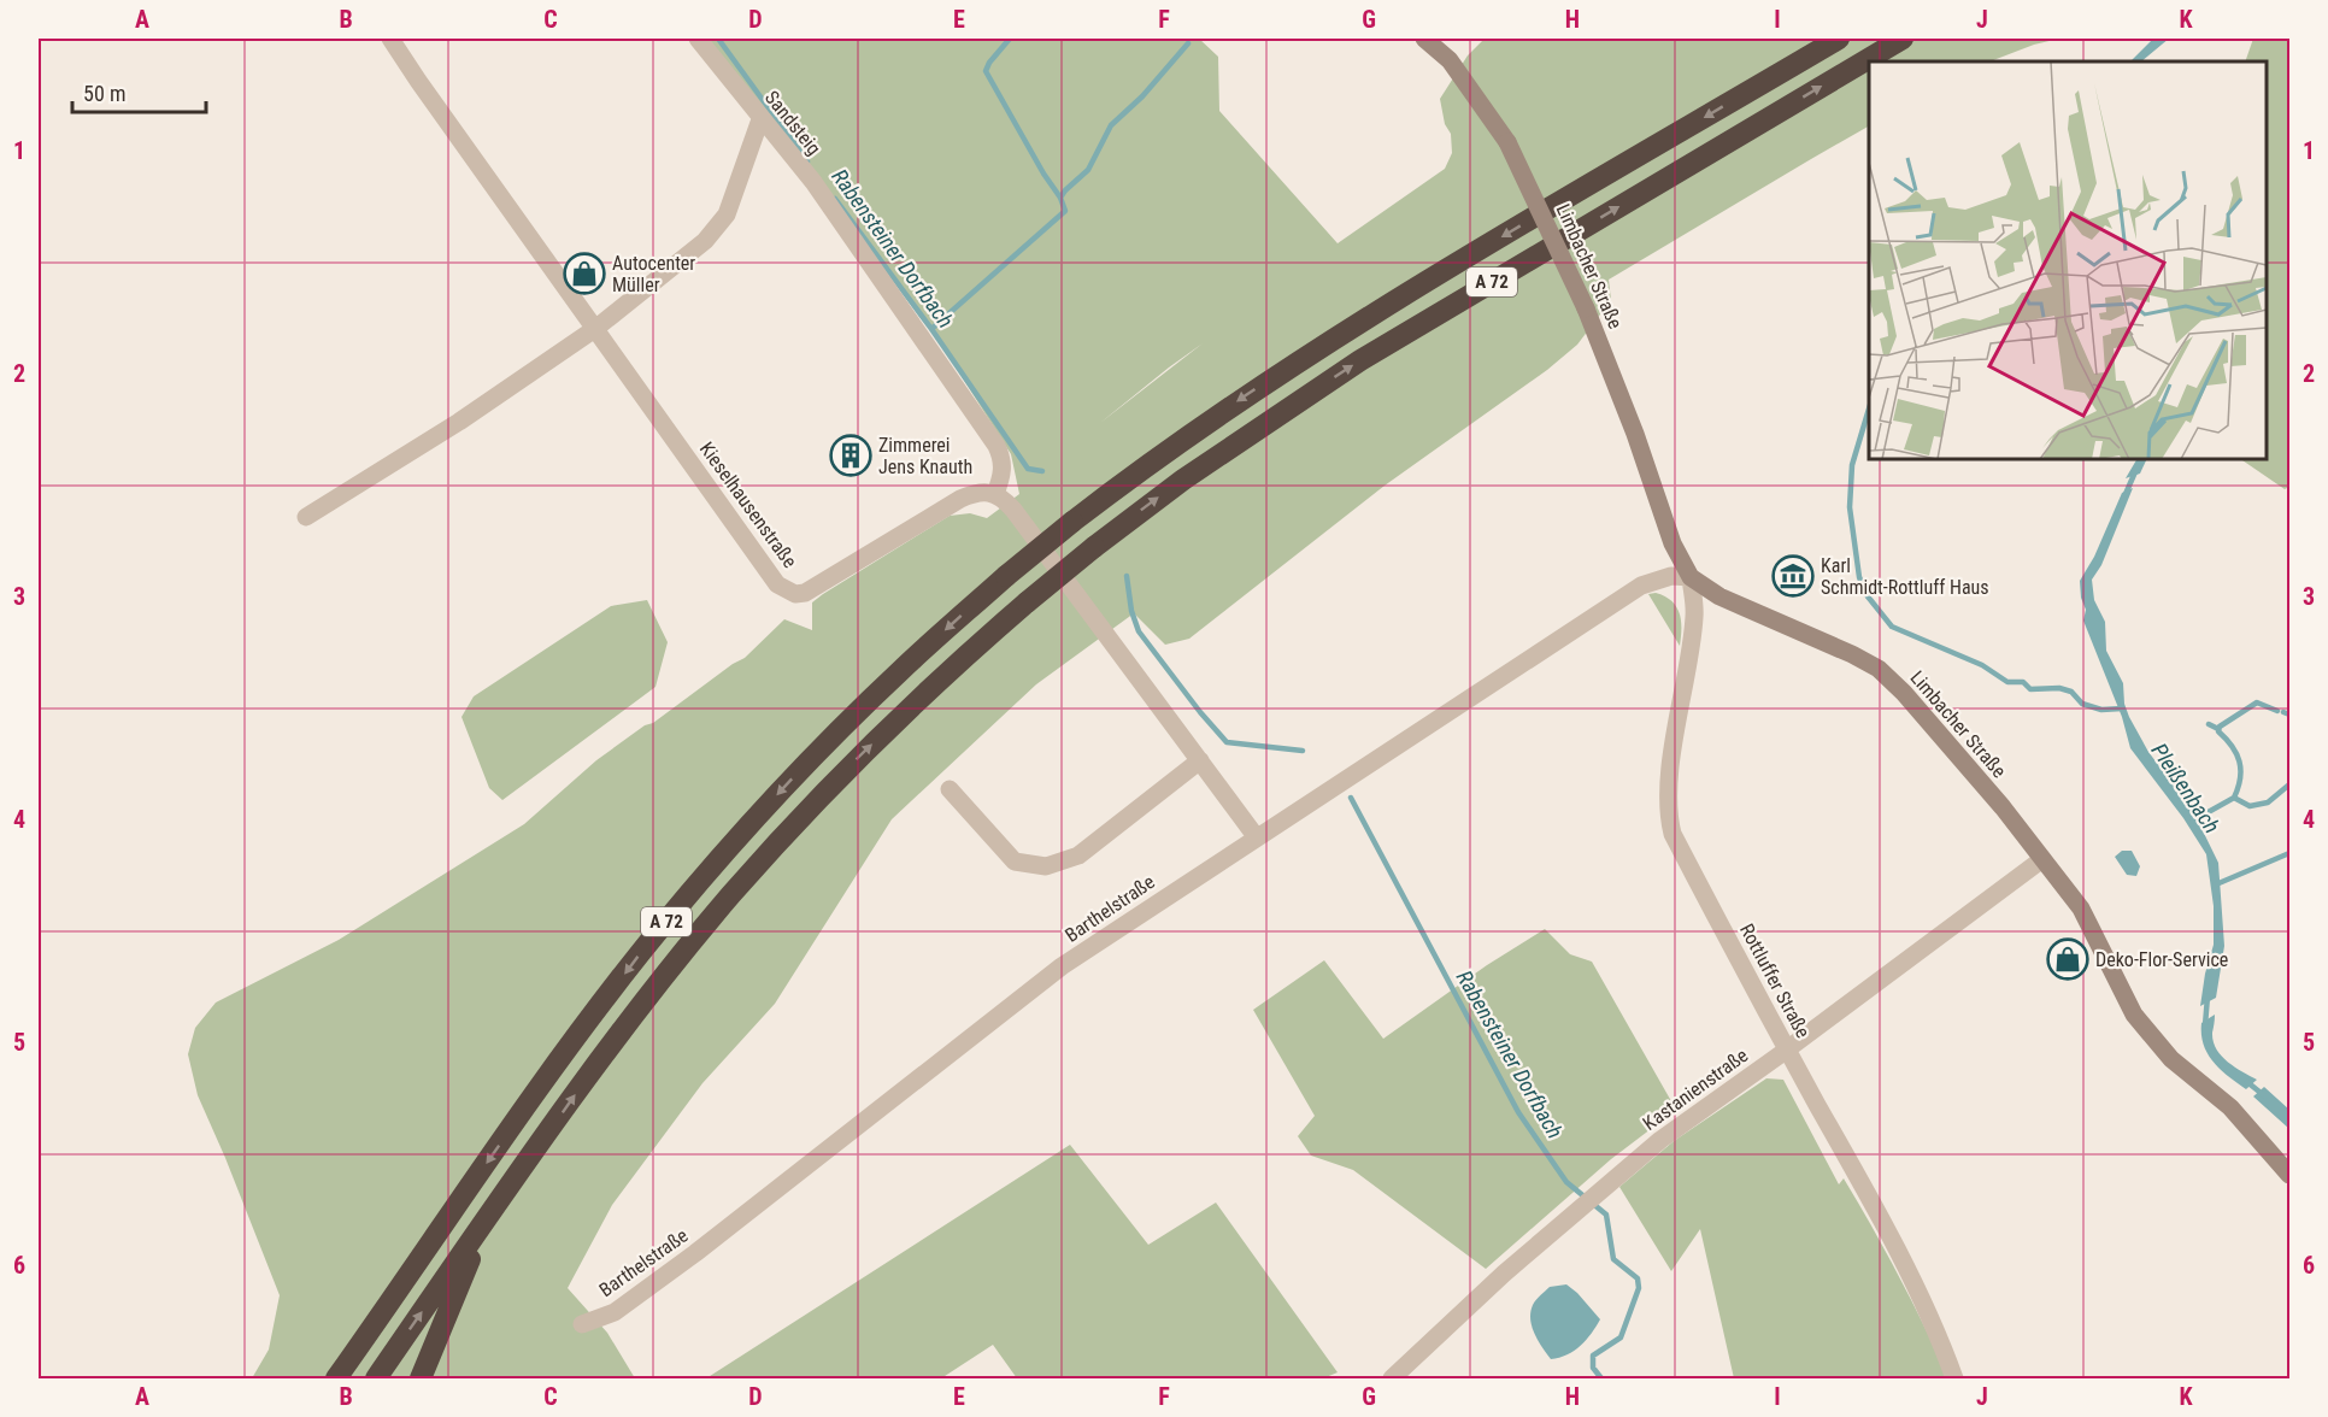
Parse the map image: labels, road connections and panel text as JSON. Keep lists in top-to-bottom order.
{
  "streets": {
    "highway": ["A 72"],
    "street": [
      "Sandsteig",
      "Limbacher Straße",
      "Kieselhausenstraße",
      "Barthelstraße",
      "Rottluffer Straße",
      "Kastanienstraße"
    ]
  },
  "crossings": [
    ["Sandsteig", "Kieselhausenstraße"],
    ["Limbacher Straße", "Barthelstraße"],
    ["Limbacher Straße", "Rottluffer Straße"],
    ["Limbacher Straße", "Kastanienstraße"],
    ["Barthelstraße", "Rottluffer Straße"],
    ["Rottluffer Straße", "Kastanienstraße"]
  ],
  "water": ["Rabensteiner Dorfbach", "Pleißenbach"],
  "places": {
    "shop": ["Autocenter Müller", "Deko-Flor-Service"],
    "building": ["Zimmerei Jens Knauth"],
    "museum": ["Karl Schmidt-Rottluff Haus"]
  },
  "scale_bar": "50 m",
  "grid": {
    "columns": [
      "A",
      "B",
      "C",
      "D",
      "E",
      "F",
      "G",
      "H",
      "I",
      "J",
      "K"
    ],
    "rows": [
      "1",
      "2",
      "3",
      "4",
      "5",
      "6"
    ]
  }
}
